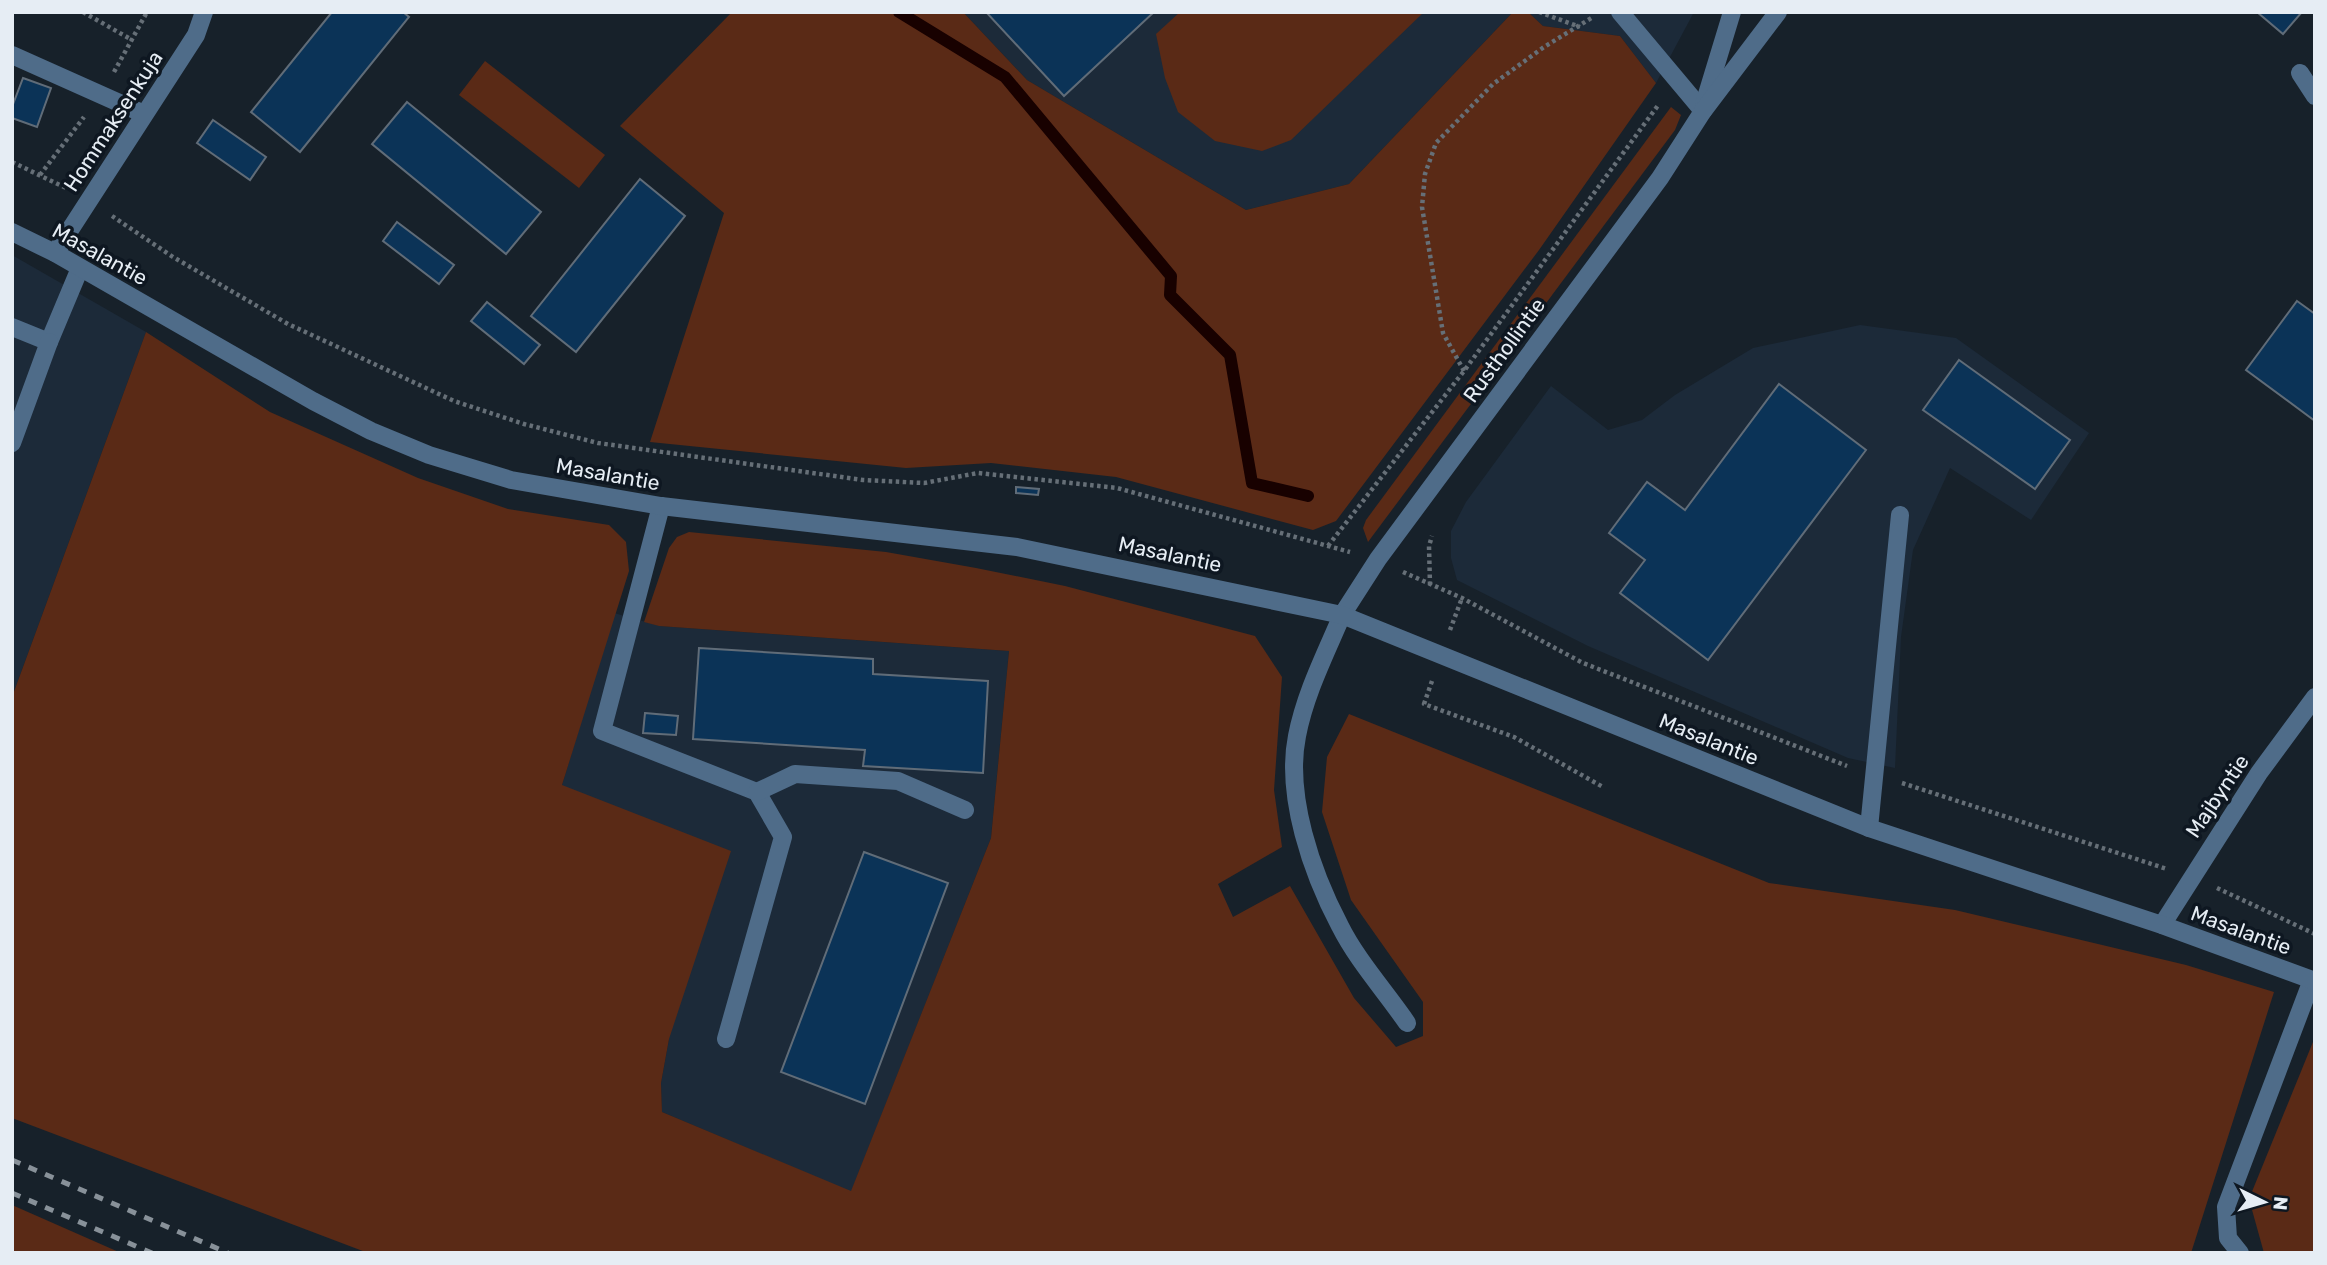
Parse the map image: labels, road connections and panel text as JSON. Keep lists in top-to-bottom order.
{
  "streets": {
    "street": [
      "Hommaksenkuja",
      "Masalantie",
      "Rusthollintie",
      "Majbyntie"
    ]
  },
  "crossings": [
    ["Hommaksenkuja", "Masalantie"],
    ["Masalantie", "Rusthollintie"],
    ["Masalantie", "Majbyntie"]
  ],
  "north": "right"
}
